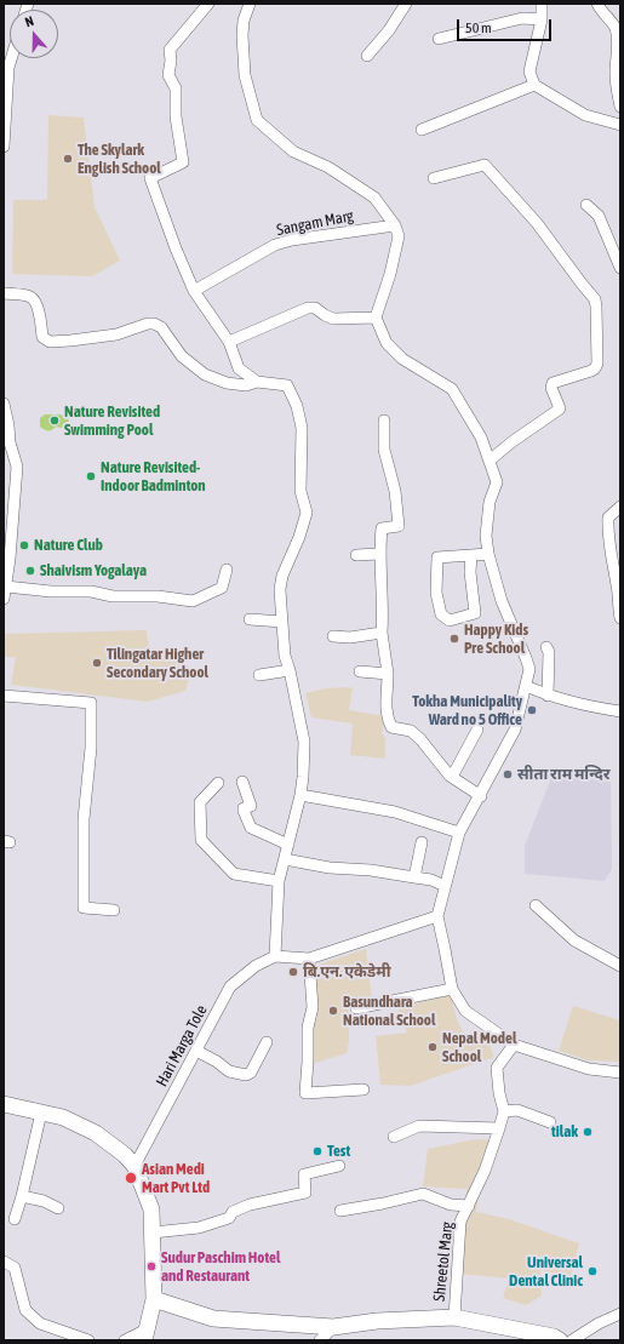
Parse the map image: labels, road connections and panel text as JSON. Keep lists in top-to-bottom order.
{
  "streets": {
    "street": ["Sangam Marg", "Hari Marga Tole", "Shreetol Marg"]
  },
  "places": [
    "The Skylark English School",
    "Nature Revisited Swimming Pool",
    "Nature Revisited- Indoor Badminton",
    "Nature Club",
    "Shaivism Yogalaya",
    "Happy Kids Pre School",
    "Tilingatar Higher Secondary School",
    "Tokha Municipality Ward no 5 Office",
    "सीता राम मन्दिर",
    "बि.एन. एकेडेमी",
    "Basundhara National School",
    "Nepal Model School",
    "tilak",
    "Test",
    "Asian Medi Mart Pvt Ltd",
    "Sudur Paschim Hotel and Restaurant",
    "Universal Dental Clinic"
  ],
  "scale_bar": "50 m",
  "north": "top"
}
